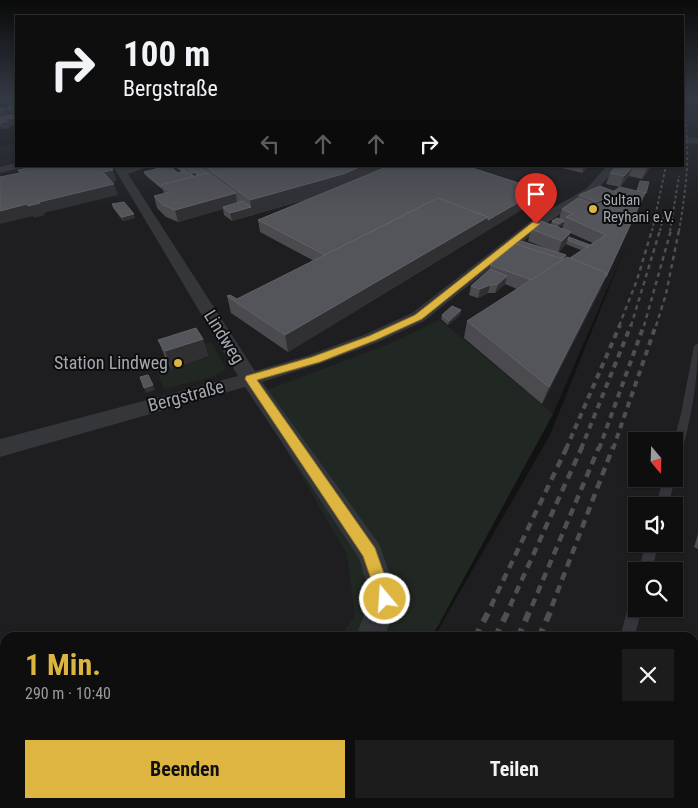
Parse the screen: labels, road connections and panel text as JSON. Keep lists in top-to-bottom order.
{
  "streets": {
    "street": ["Lindweg", "Bergstraße"]
  },
  "crossings": [
    ["Lindweg", "Bergstraße"]
  ],
  "places": ["Sultan Reyhani e.V.", "Station Lindweg"],
  "north": "bottom",
  "page": {
    "turn": ["100 m", "Bergstraße"],
    "heading": ["1 Min.", "290 m · 10:40"],
    "buttons": ["Beenden", "Teilen"]
  }
}
